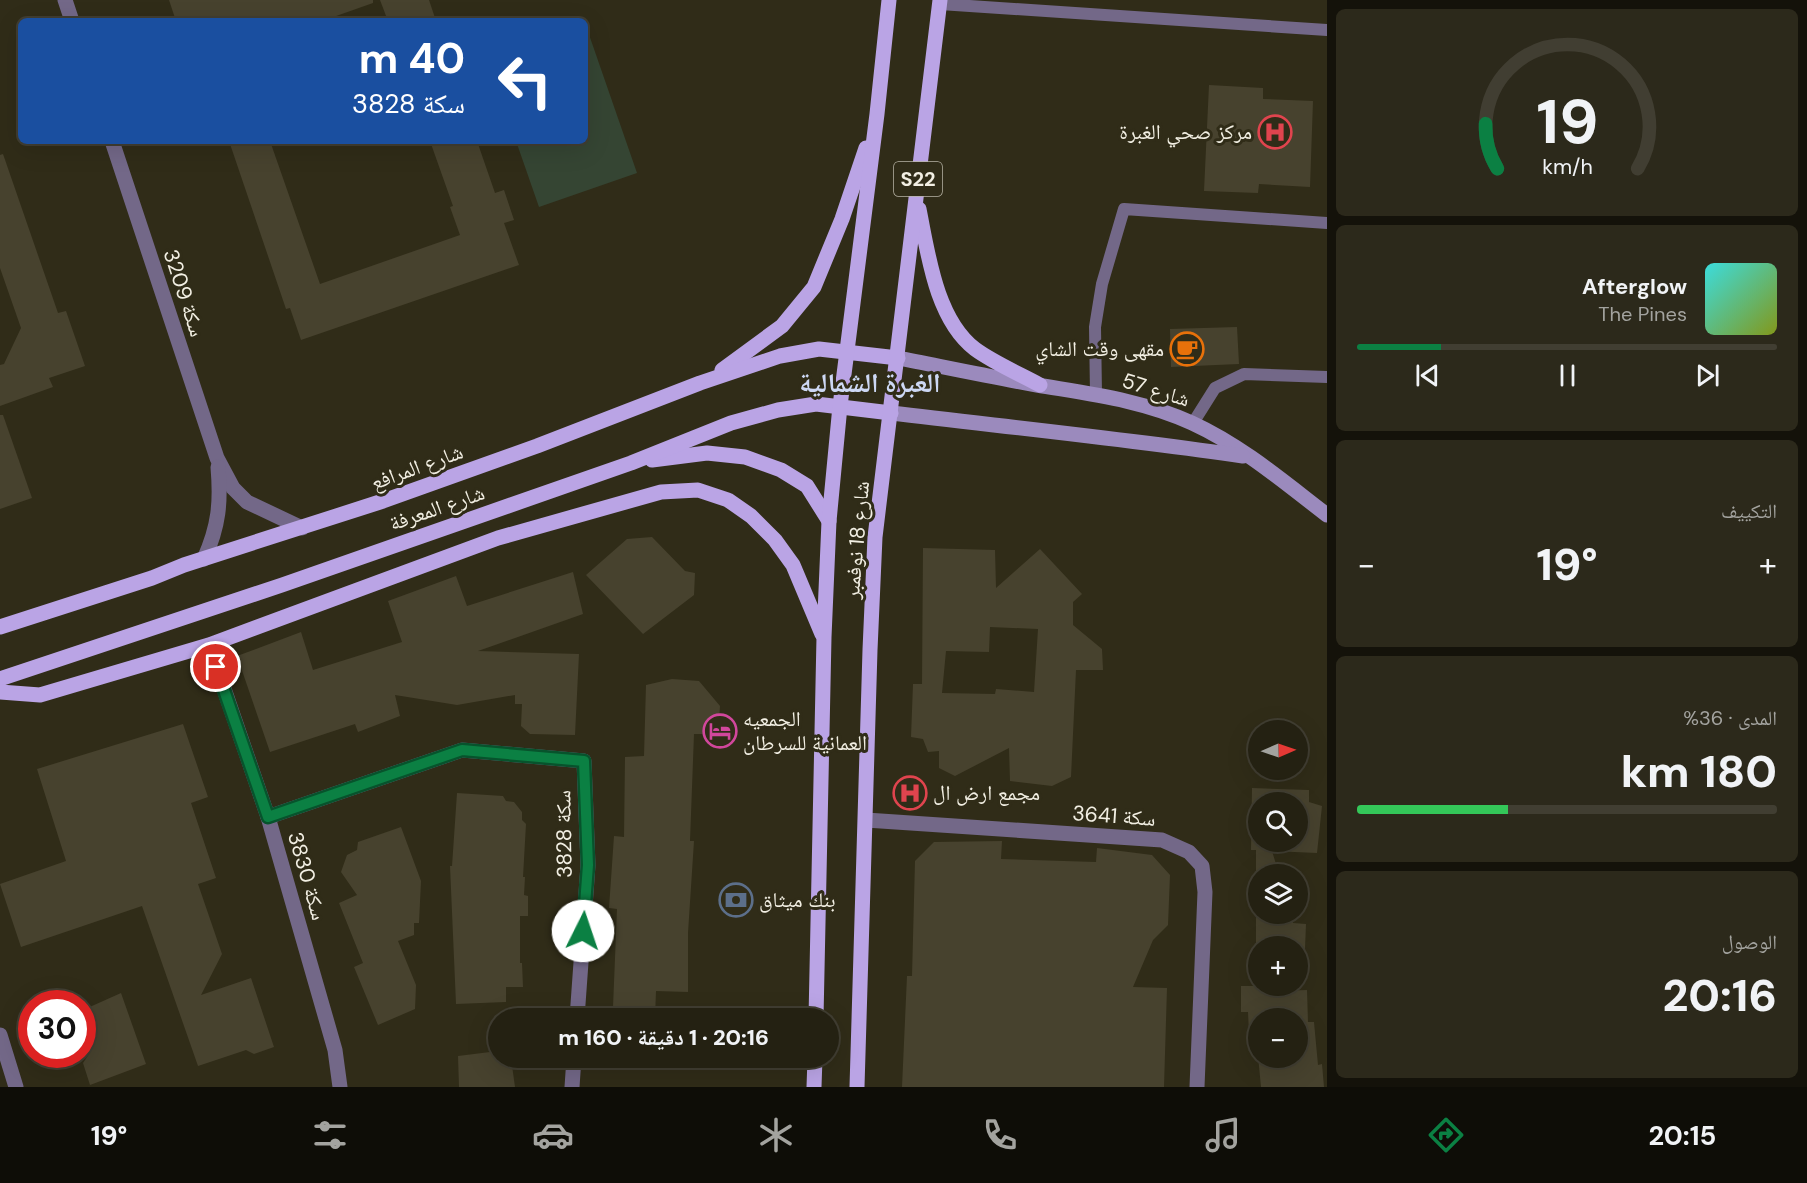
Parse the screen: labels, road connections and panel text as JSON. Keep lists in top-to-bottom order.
{
  "streets": {
    "main road": [
      "S22",
      "شارع المرافع",
      "شارع المعرفة",
      "شارع 18 نوفمبر"
    ],
    "street": [
      "سكة 3209",
      "شارع 57",
      "سكة 3641",
      "سكة 3828",
      "سكة 3830"
    ]
  },
  "crossings": [
    ["سكة 3209", "شارع المرافع"],
    ["شارع 57", "شارع المعرفة"],
    ["شارع 57", "شارع 18 نوفمبر"],
    ["شارع المرافع", "شارع 18 نوفمبر"],
    ["شارع المعرفة", "شارع 18 نوفمبر"],
    ["شارع 18 نوفمبر", "سكة 3641"],
    ["سكة 3828", "سكة 3830"]
  ],
  "districts": ["الغبرة الشمالية"],
  "places": {
    "hospital": ["مركز صحي الغبرة", "مجمع ارض ال"],
    "cafe": ["مقهى وقت الشاي"],
    "hotel": ["الجمعيه العمانية للسرطان"],
    "bank": ["بنك ميثاق"]
  },
  "north": "right",
  "page": {
    "turn": ["40 m", "سكة 3828"],
    "song": ["Afterglow", "The Pines"],
    "tile": [
      "التكييف",
      ["المدى · 36%", "180 km"],
      ["الوصول", "20:16"]
    ],
    "heat": ["−", "19°", "+"],
    "map_buttons": ["+", "−"],
    "limit": "30",
    "trip": "20:16 · 1 دقيقة · 160 m",
    "tabs": ["20:15", "19°"],
    "gauge": ["19", "km/h"]
  }
}
